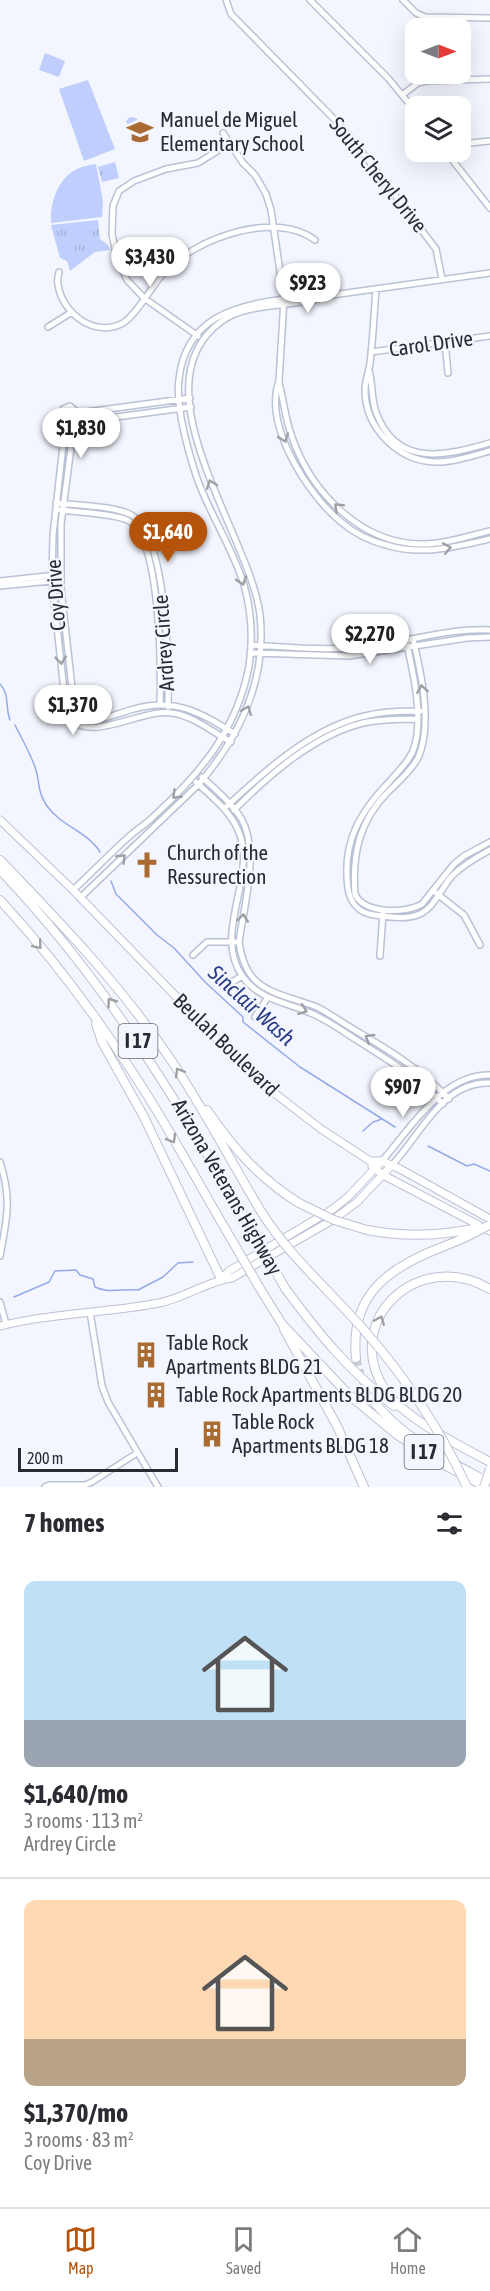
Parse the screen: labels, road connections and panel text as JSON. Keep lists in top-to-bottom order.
{
  "streets": {
    "highway": ["I 17", "Arizona Veterans Highway"],
    "main road": ["Beulah Boulevard"],
    "street": [
      "South Cheryl Drive",
      "Carol Drive",
      "Coy Drive",
      "Ardrey Circle"
    ]
  },
  "crossings": [
    ["Coy Drive", "Ardrey Circle"]
  ],
  "water": ["Sinclair Wash"],
  "places": {
    "school or university": ["Manuel de Miguel Elementary School"],
    "church": ["Church of the Ressurection"],
    "building": ["Table Rock Apartments BLDG 21", "Table Rock Apartments BLDG BLDG 20", "Table Rock Apartments BLDG 18"]
  },
  "scale_bar": "200 m",
  "north": "right",
  "page": {
    "price": [
      "$3,430",
      "$923",
      "$1,830",
      "$1,640",
      "$2,270",
      "$1,370",
      "$907"
    ],
    "scale": "200 m",
    "heading": "7 homes",
    "list": [
      {
        "name": "$1,640/mo",
        "note": "3 rooms · 113 m² · Ardrey Circle"
      },
      {
        "name": "$1,370/mo",
        "note": "3 rooms · 83 m² · Coy Drive"
      }
    ],
    "tabs": ["Map", "Saved", "Home"]
  }
}
